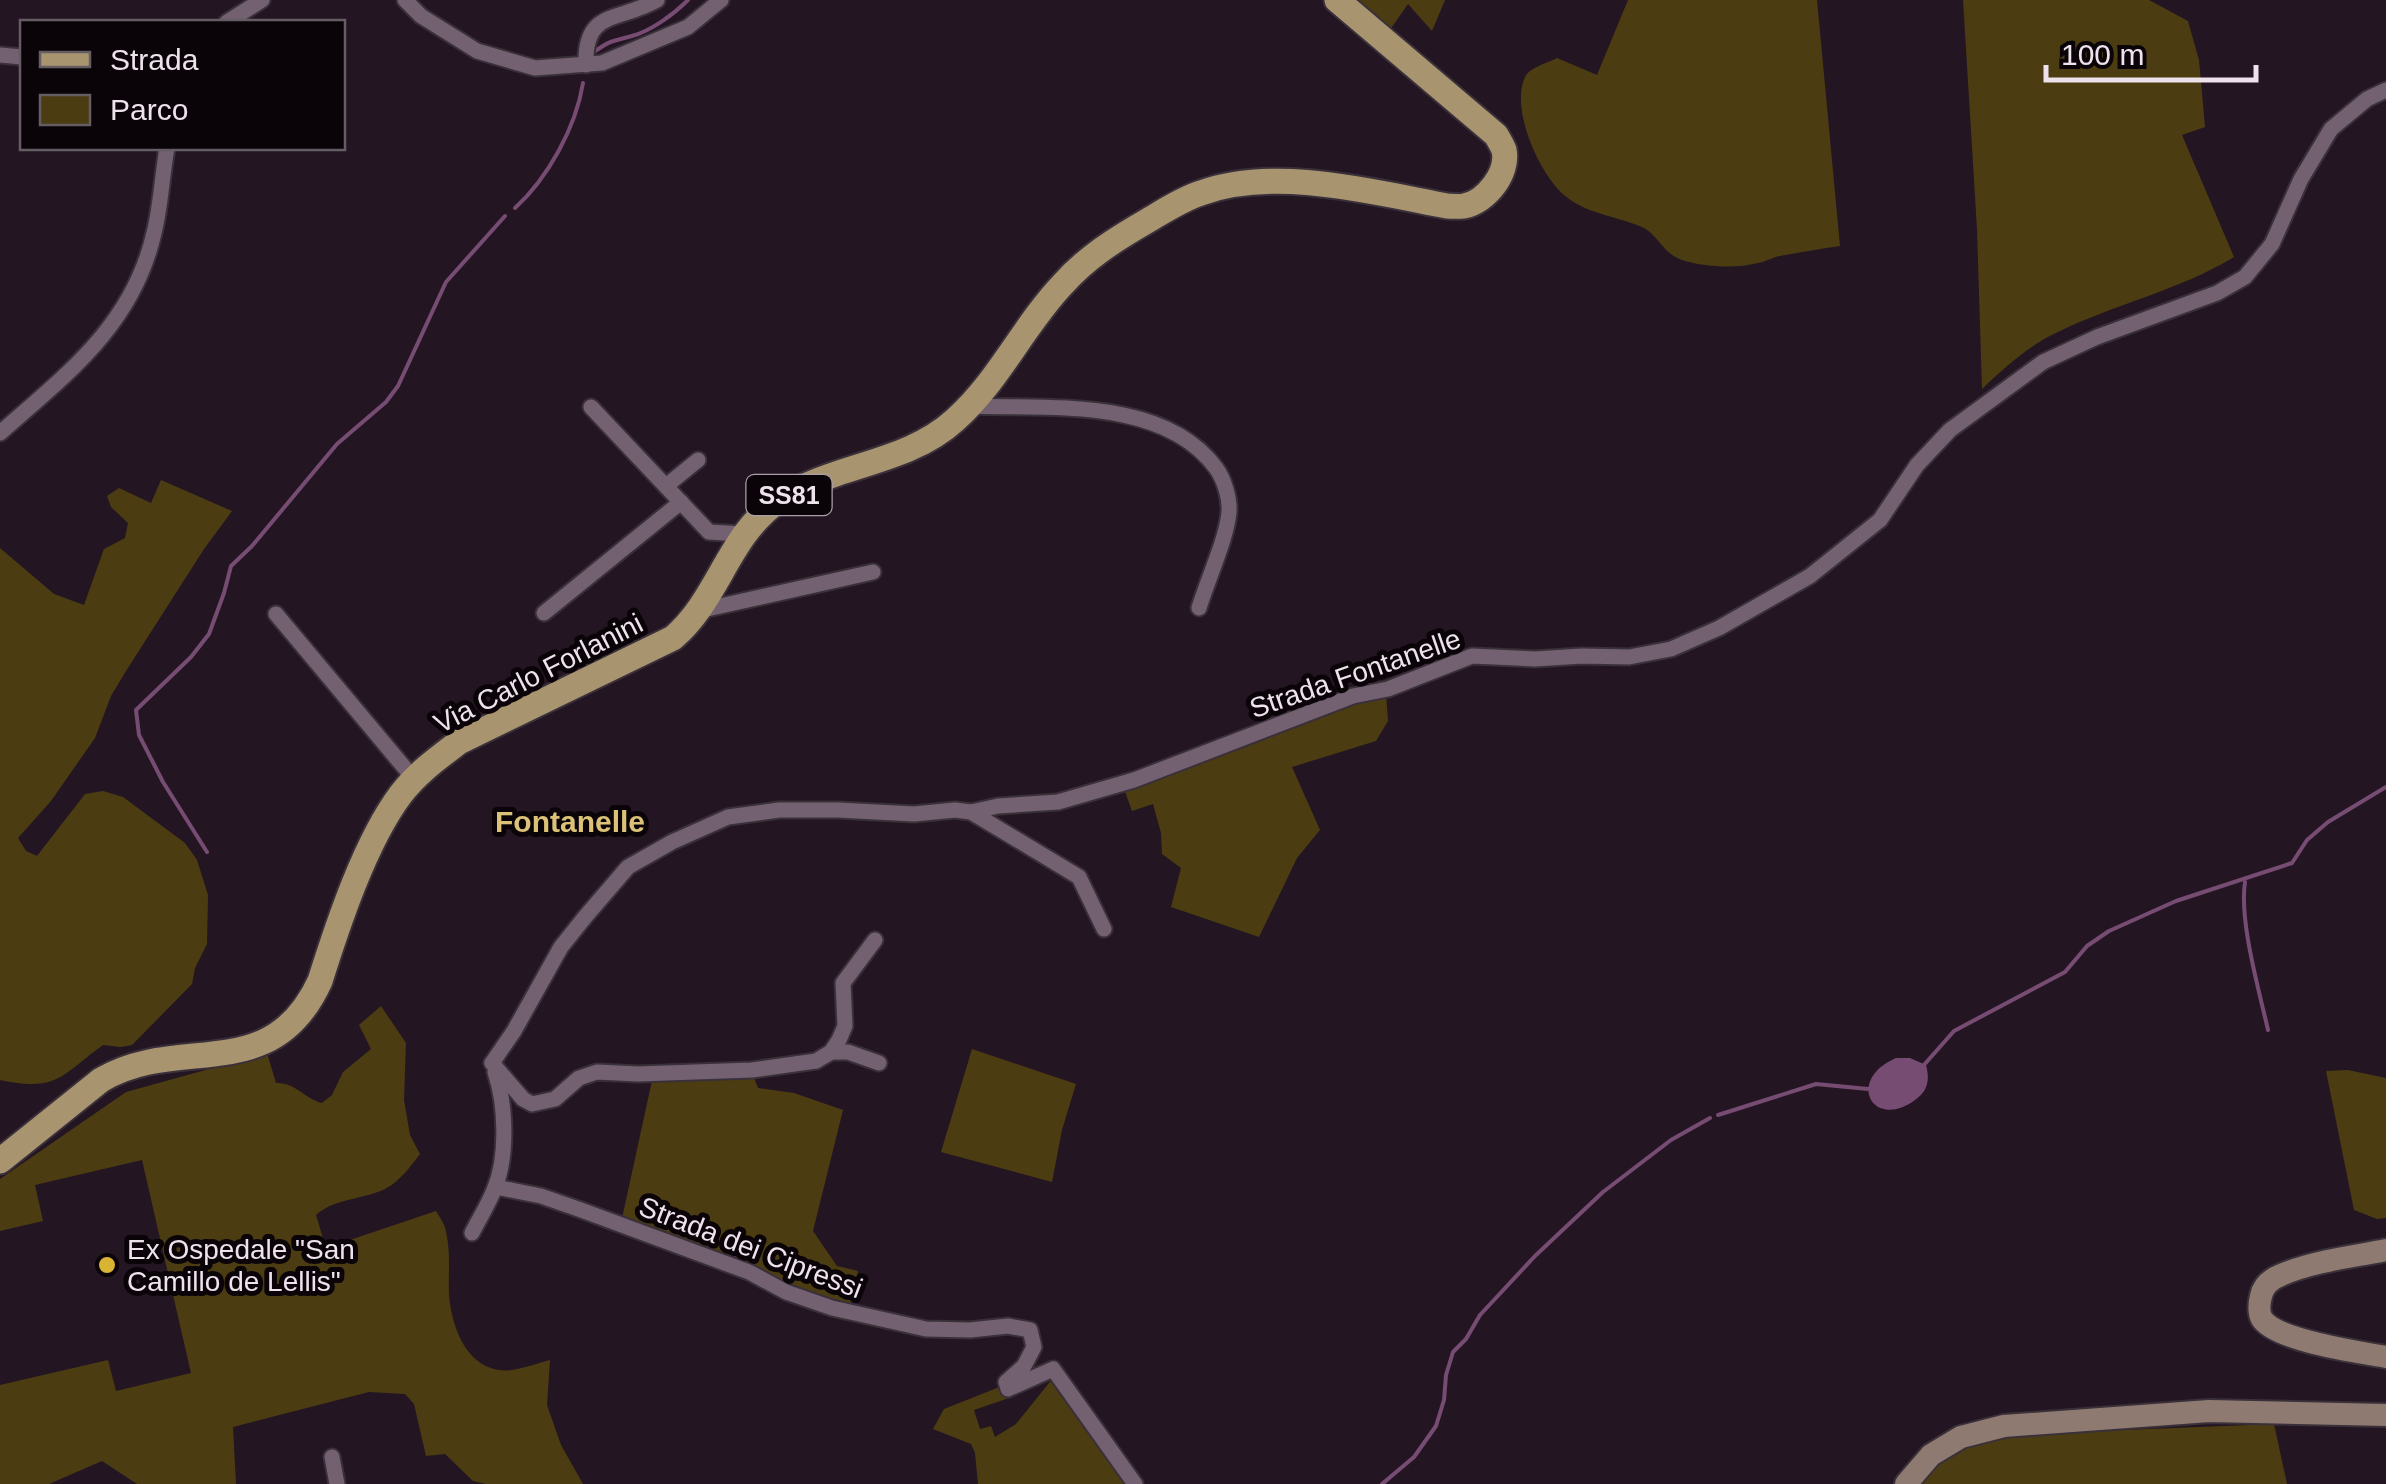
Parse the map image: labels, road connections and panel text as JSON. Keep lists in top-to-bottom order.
{
  "streets": {
    "main road": ["SS81", "Via Carlo Forlanini"],
    "street": ["Strada Fontanelle", "Strada dei Cipressi"]
  },
  "districts": ["Fontanelle"],
  "places": ["Ex Ospedale \"San Camillo de Lellis\""],
  "legend": ["Strada", "Parco"],
  "scale_bar": "100 m"
}
